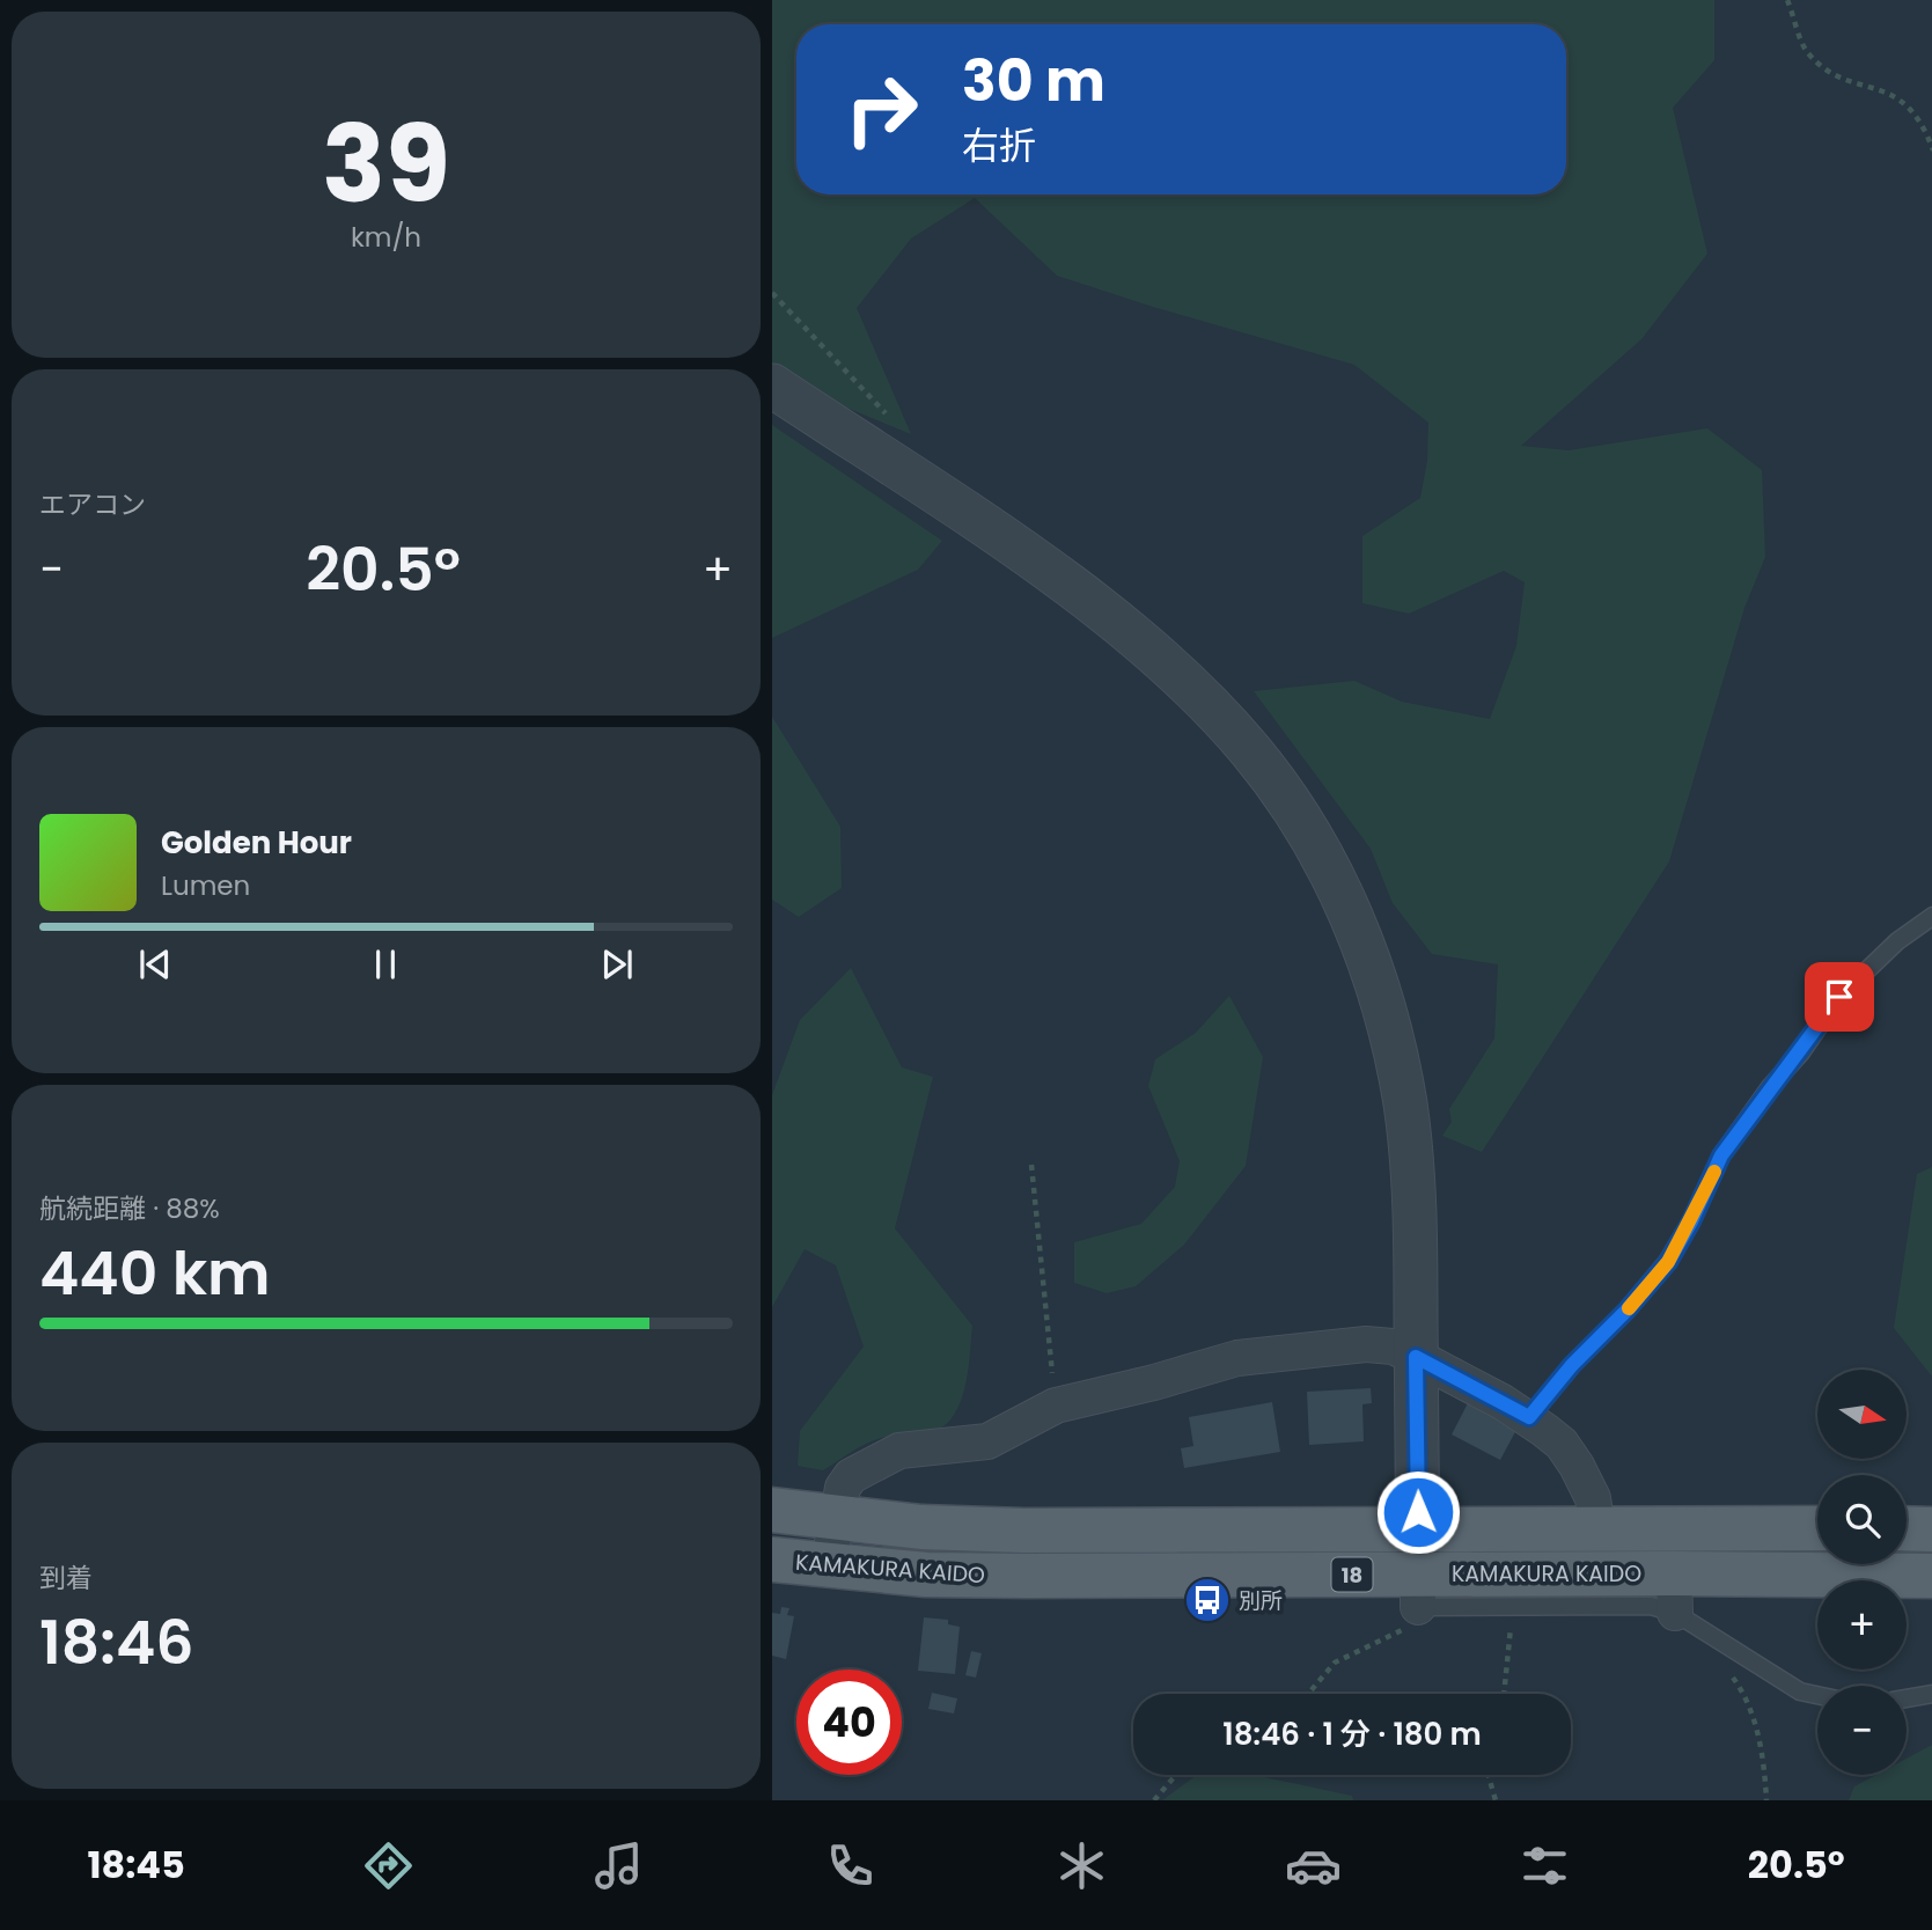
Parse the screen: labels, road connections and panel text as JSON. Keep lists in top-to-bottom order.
{
  "streets": {
    "main road": ["KAMAKURA KAIDO", "18"]
  },
  "places": {
    "bus stop": ["別所"]
  },
  "north": "right",
  "page": {
    "tile": [
      ["39", "km/h"],
      "エアコン",
      ["航続距離 · 88%", "440 km"],
      ["到着", "18:46"]
    ],
    "turn": ["30 m", "右折"],
    "heat": ["−", "20.5°", "+"],
    "song": ["Golden Hour", "Lumen"],
    "map_buttons": ["+", "−"],
    "limit": "40",
    "trip": "18:46 · 1 分 · 180 m",
    "tabs": ["18:45", "20.5°"]
  }
}
